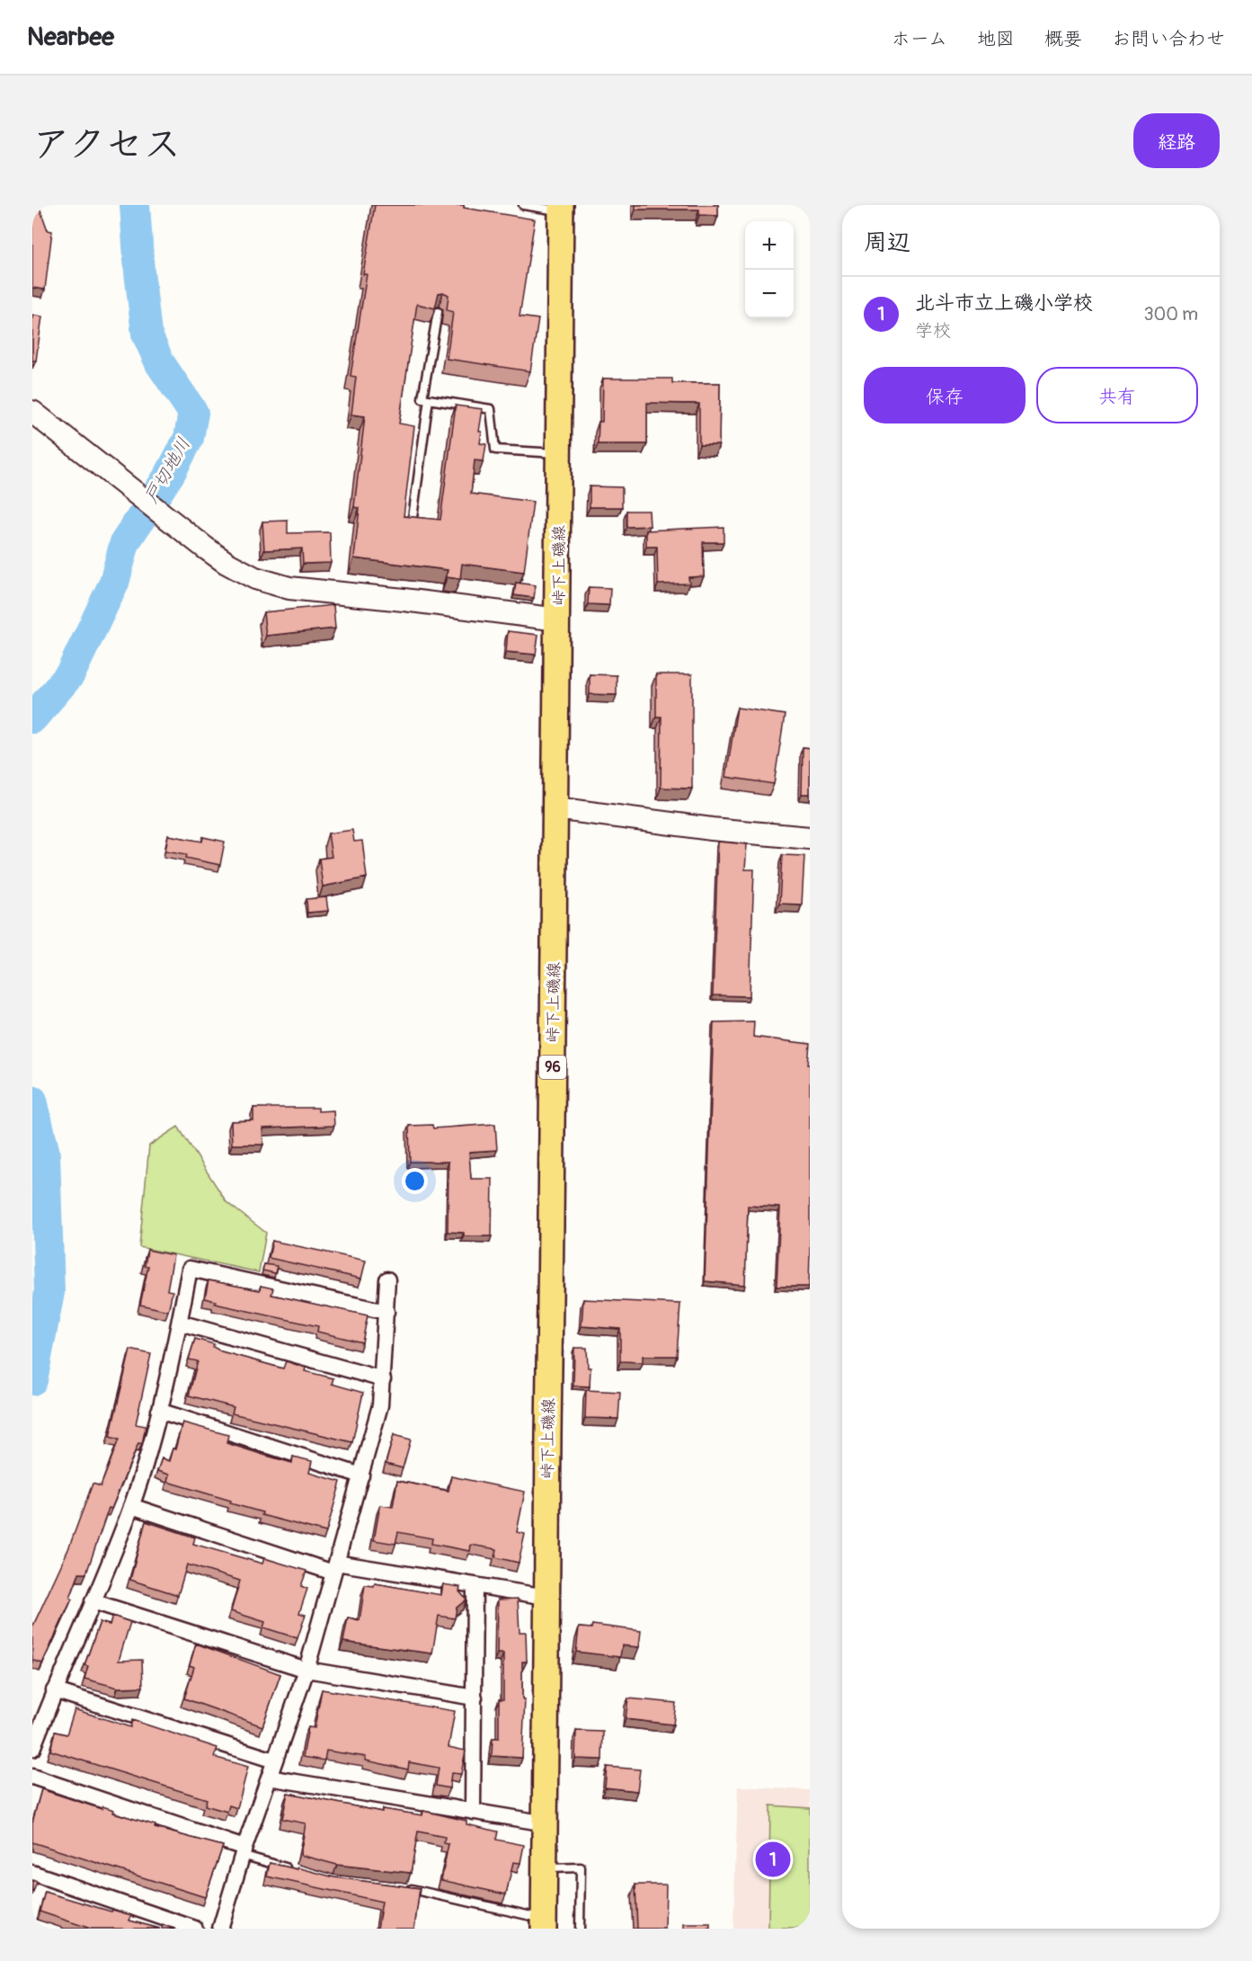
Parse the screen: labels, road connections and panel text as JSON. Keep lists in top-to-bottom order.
{
  "streets": {
    "main road": ["峠下上磯線", "96"]
  },
  "water": ["戸切地川"],
  "page": {
    "header": "Nearbee",
    "nav": [
      "ホーム",
      "地図",
      "概要",
      "お問い合わせ"
    ],
    "title": "アクセス",
    "buttons": [
      "経路",
      ["保存", "共有"]
    ],
    "heading": "周辺",
    "map_buttons": ["+", "−"],
    "list": [
      {
        "mark": "1",
        "name": "北斗市立上磯小学校",
        "note": "学校",
        "value": "300 m"
      }
    ],
    "pins": "1"
  }
}
